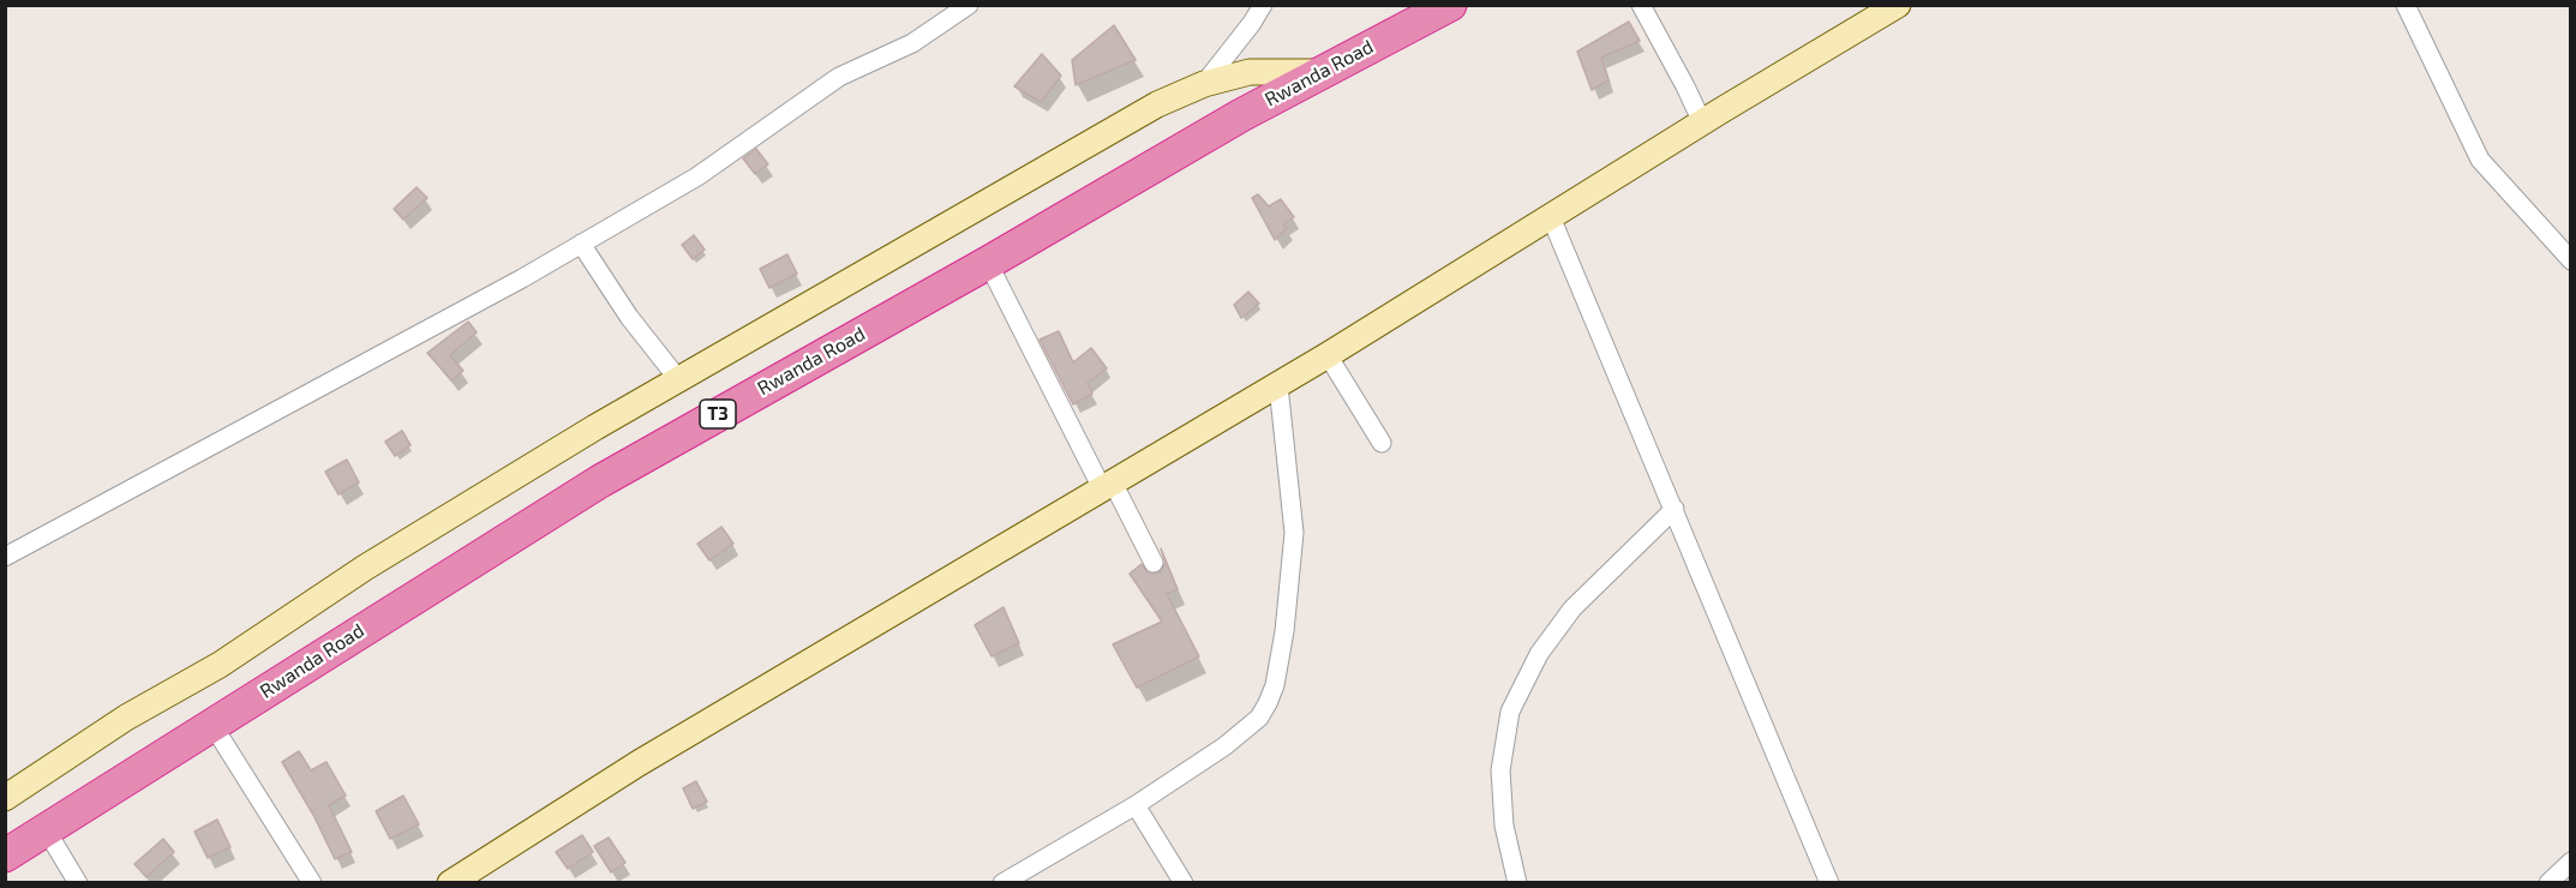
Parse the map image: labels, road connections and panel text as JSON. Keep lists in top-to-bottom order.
{
  "streets": {
    "highway": ["Rwanda Road", "T3"]
  }
}
